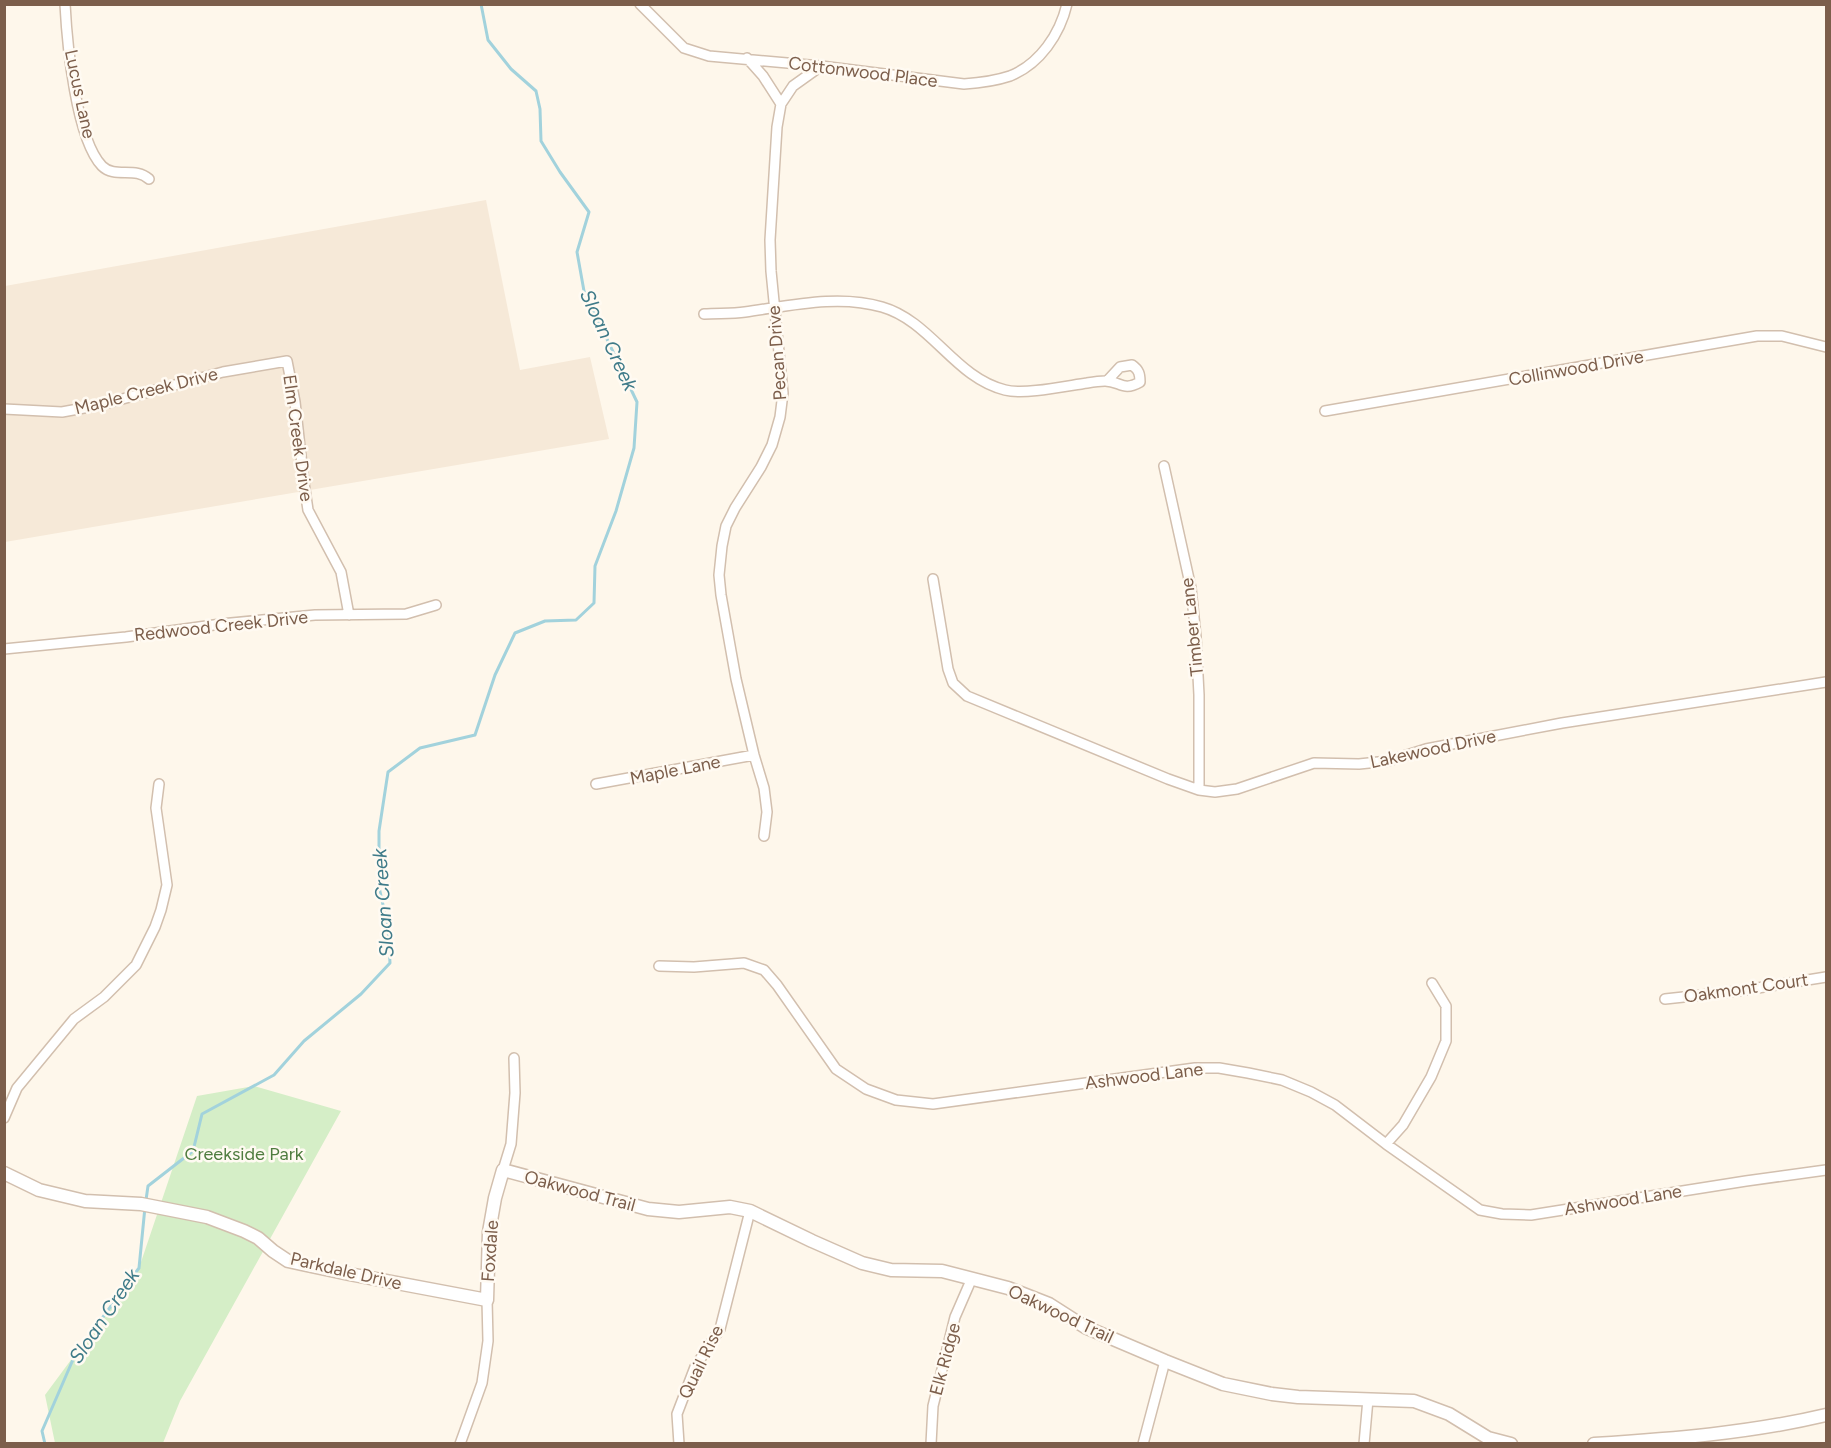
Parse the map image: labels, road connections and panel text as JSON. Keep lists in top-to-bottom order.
{
  "streets": {
    "street": [
      "Cottonwood Place",
      "Lucus Lane",
      "Pecan Drive",
      "Collinwood Drive",
      "Maple Creek Drive",
      "Elm Creek Drive",
      "Redwood Creek Drive",
      "Timber Lane",
      "Lakewood Drive",
      "Maple Lane",
      "Oakmont Court",
      "Ashwood Lane",
      "Oakwood Trail",
      "Foxdale",
      "Parkdale Drive",
      "Elk Ridge",
      "Quail Rise"
    ]
  },
  "crossings": [
    ["Pecan Drive", "Maple Lane"],
    ["Maple Creek Drive", "Elm Creek Drive"],
    ["Elm Creek Drive", "Redwood Creek Drive"],
    ["Timber Lane", "Lakewood Drive"],
    ["Oakwood Trail", "Foxdale"],
    ["Oakwood Trail", "Elk Ridge"],
    ["Oakwood Trail", "Quail Rise"],
    ["Foxdale", "Parkdale Drive"]
  ],
  "water": ["Sloan Creek"],
  "parks": ["Creekside Park"]
}
